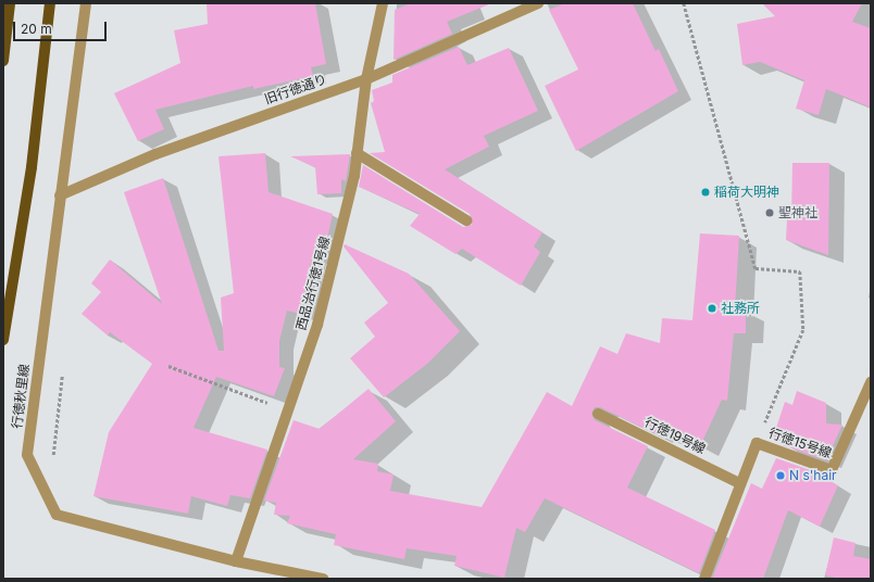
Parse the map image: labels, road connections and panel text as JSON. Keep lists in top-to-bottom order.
{
  "streets": {
    "street": [
      "旧行徳通り",
      "西品治行徳1号線",
      "行徳秋里線",
      "行徳19号線",
      "行徳15号線"
    ]
  },
  "crossings": [
    ["旧行徳通り", "西品治行徳1号線"],
    ["旧行徳通り", "行徳秋里線"],
    ["西品治行徳1号線", "行徳秋里線"],
    ["行徳19号線", "行徳15号線"]
  ],
  "places": [
    "稲荷大明神",
    "聖神社",
    "社務所",
    "N s'hair"
  ],
  "scale_bar": "20 m"
}
